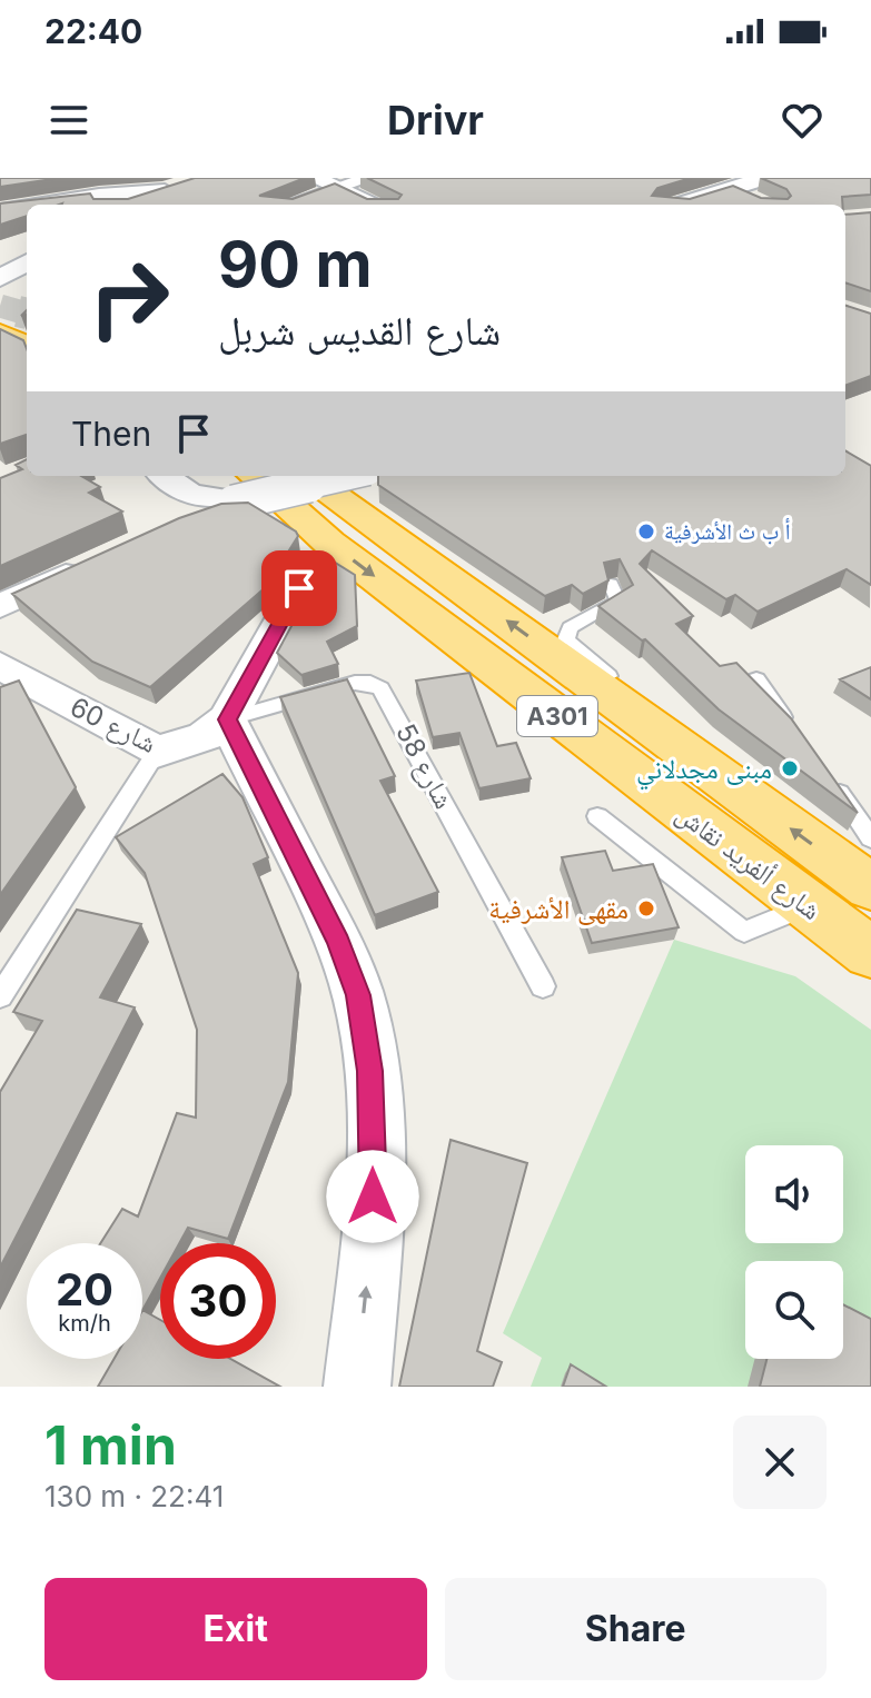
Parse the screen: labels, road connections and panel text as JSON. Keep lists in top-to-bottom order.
{
  "streets": {
    "highway": ["A301", "شارع ألفريد نقاش"],
    "street": ["شارع 60"],
    "lane": ["شارع 58"]
  },
  "crossings": [
    ["شارع 60", "شارع 58"]
  ],
  "places": ["أ ب ث الأشرفية", "مبنى مجدلاني", "مقهى الأشرفية"],
  "page": {
    "status": "22:40",
    "header": "Drivr",
    "turn": ["90 m", "شارع القديس شربل"],
    "then": "Then",
    "speed": "20 km/h",
    "limit": "30",
    "heading": ["1 min", "130 m · 22:41"],
    "buttons": ["Exit", "Share"]
  }
}
